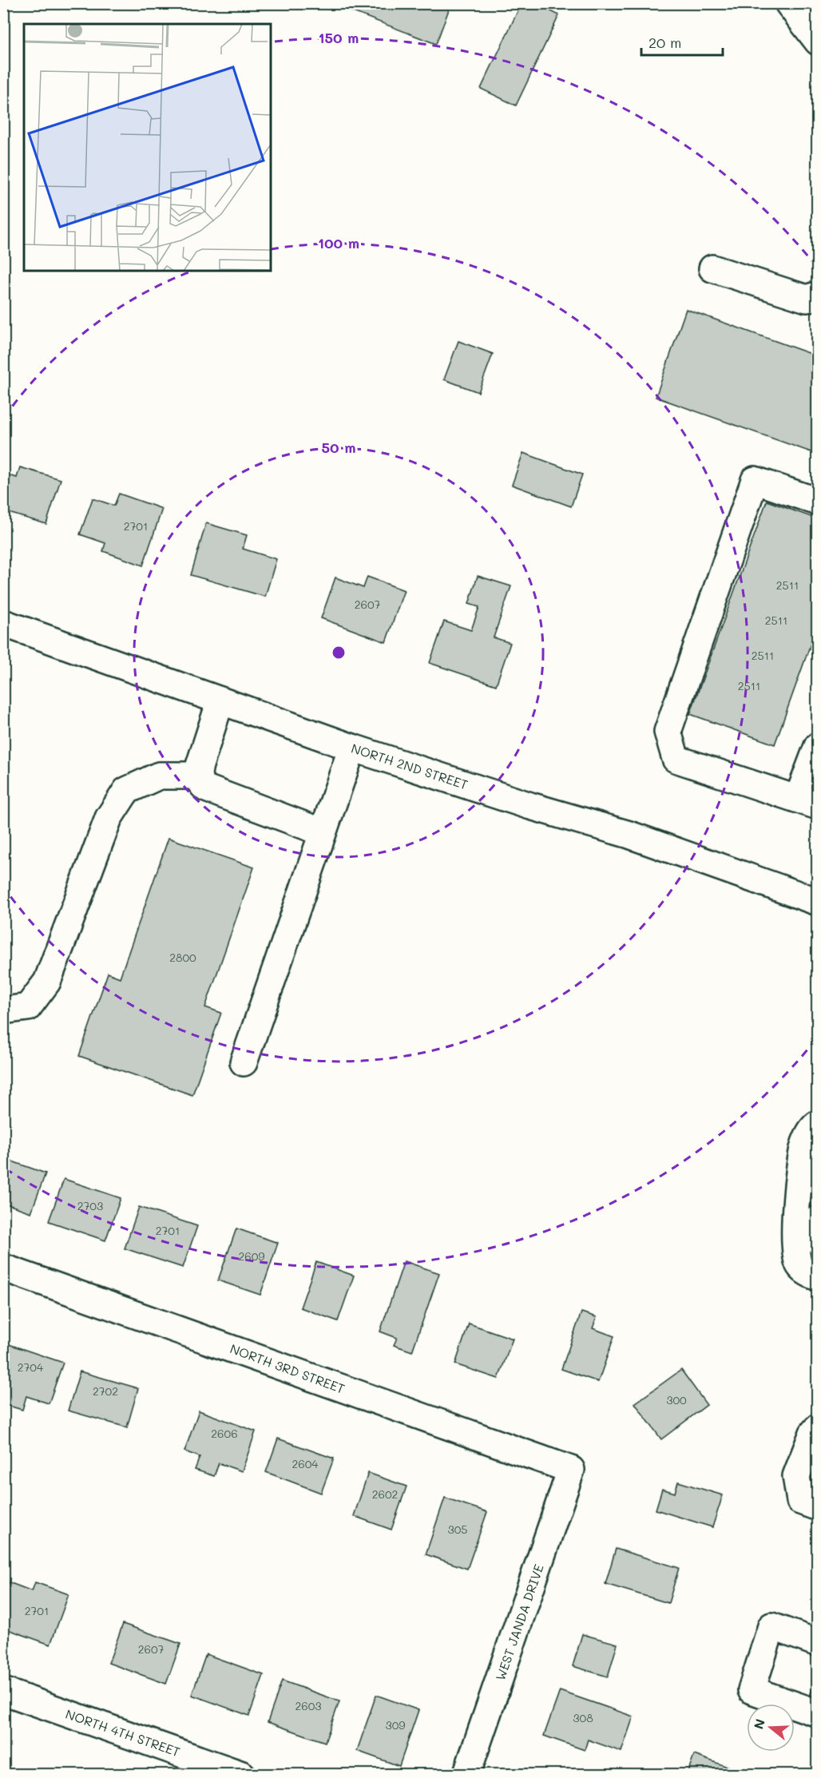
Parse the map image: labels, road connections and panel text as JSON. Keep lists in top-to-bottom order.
{
  "streets": {
    "main road": [
      "NORTH 2ND STREET",
      "NORTH 3RD STREET",
      "WEST JANDA DRIVE",
      "NORTH 4TH STREET"
    ]
  },
  "crossings": [
    ["NORTH 3RD STREET", "WEST JANDA DRIVE"]
  ],
  "house_numbers": [
    "2701",
    "2511",
    "2607",
    "2511",
    "2511",
    "2511",
    "2800",
    "2703",
    "2701",
    "2609",
    "2704",
    "2702",
    "300",
    "2606",
    "2604",
    "2602",
    "305",
    "2701",
    "2607",
    "2603",
    "308",
    "309"
  ],
  "scale_bar": "20 m",
  "north": "left",
  "rings": ["150 m", "100 m", "50 m"]
}
